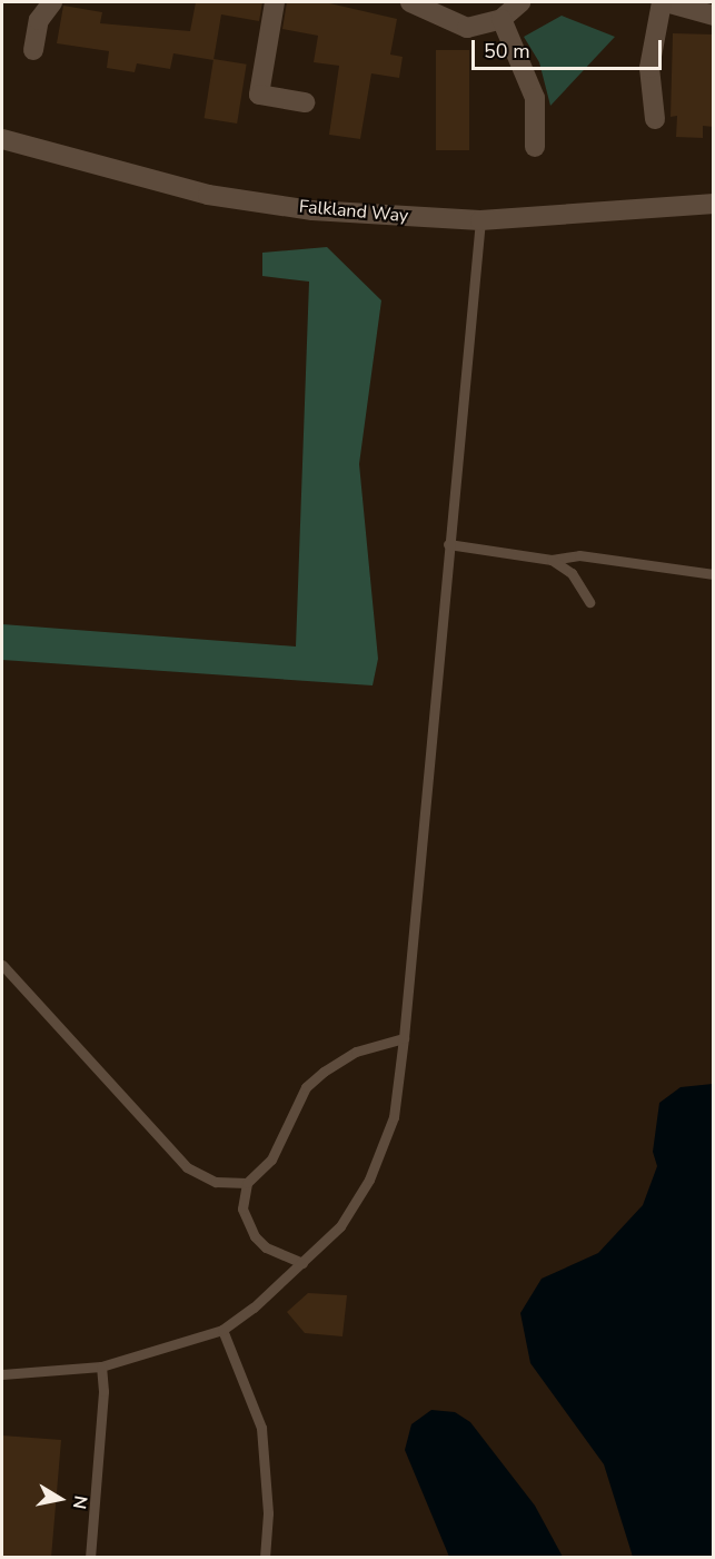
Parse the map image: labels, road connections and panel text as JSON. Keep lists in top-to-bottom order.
{
  "streets": {
    "street": ["Falkland Way"]
  },
  "scale_bar": "50 m",
  "north": "right"
}
